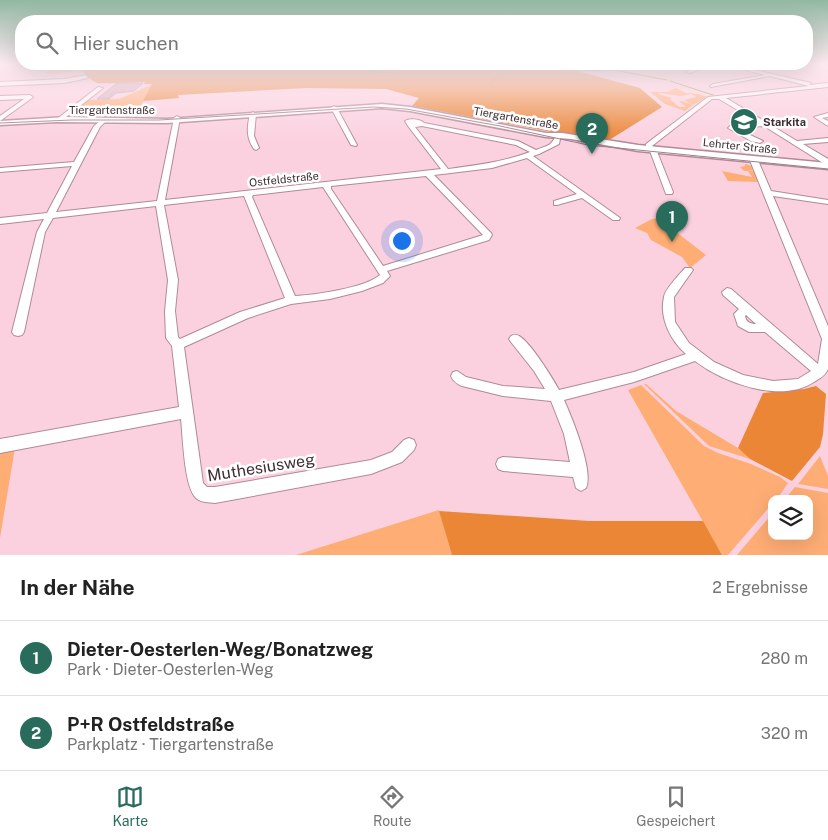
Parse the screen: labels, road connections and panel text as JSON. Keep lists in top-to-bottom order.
{
  "streets": {
    "main road": ["Tiergartenstraße", "Lehrter Straße"],
    "street": ["Ostfeldstraße", "Muthesiusweg"]
  },
  "crossings": [
    ["Tiergartenstraße", "Lehrter Straße"],
    ["Tiergartenstraße", "Ostfeldstraße"],
    ["Ostfeldstraße", "Muthesiusweg"]
  ],
  "places": {
    "school or university": ["Starkita"]
  },
  "page": {
    "search": "Hier suchen",
    "pins": ["2", "1"],
    "heading": ["In der Nähe", "2 Ergebnisse"],
    "list": [
      {
        "mark": "1",
        "name": "Dieter-Oesterlen-Weg/Bonatzweg",
        "note": "Park · Dieter-Oesterlen-Weg",
        "value": "280 m"
      },
      {
        "mark": "2",
        "name": "P+R Ostfeldstraße",
        "note": "Parkplatz · Tiergartenstraße",
        "value": "320 m"
      }
    ],
    "nav": ["Karte", "Route", "Gespeichert"]
  }
}
